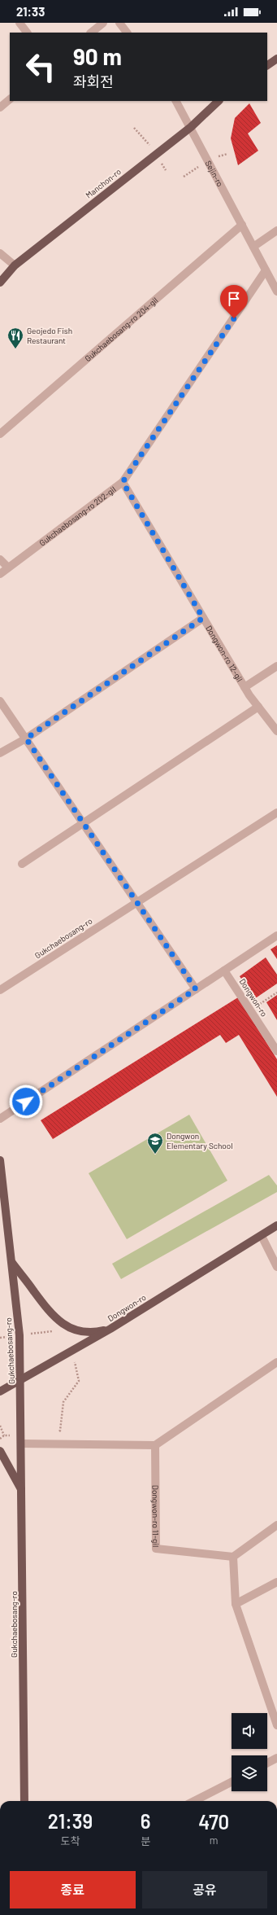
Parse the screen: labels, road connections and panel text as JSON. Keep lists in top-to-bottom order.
{
  "streets": {
    "main road": ["Manchon-ro", "Gukchaebosang-ro", "Dongwon-ro"],
    "street": [
      "Sejin-ro",
      "Gukchaebosang-ro 204-gil",
      "Gukchaebosang-ro 202-gil",
      "Dongwon-ro 12-gil",
      "Dongwon-ro 11-gil"
    ]
  },
  "crossings": [
    ["Sejin-ro", "Manchon-ro"],
    ["Sejin-ro", "Gukchaebosang-ro 204-gil"],
    ["Sejin-ro", "Gukchaebosang-ro 202-gil"],
    ["Gukchaebosang-ro 202-gil", "Dongwon-ro 12-gil"],
    ["Gukchaebosang-ro", "Dongwon-ro"]
  ],
  "places": {
    "restaurant": ["Geojedo Fish Restaurant"],
    "school or university": ["Dongwon Elementary School"]
  },
  "page": {
    "status": "21:33",
    "turn": ["90 m", "좌회전"],
    "eta": [
      "21:39",
      "도착",
      "6",
      "분",
      "470",
      "m"
    ],
    "buttons": ["종료", "공유"]
  }
}
